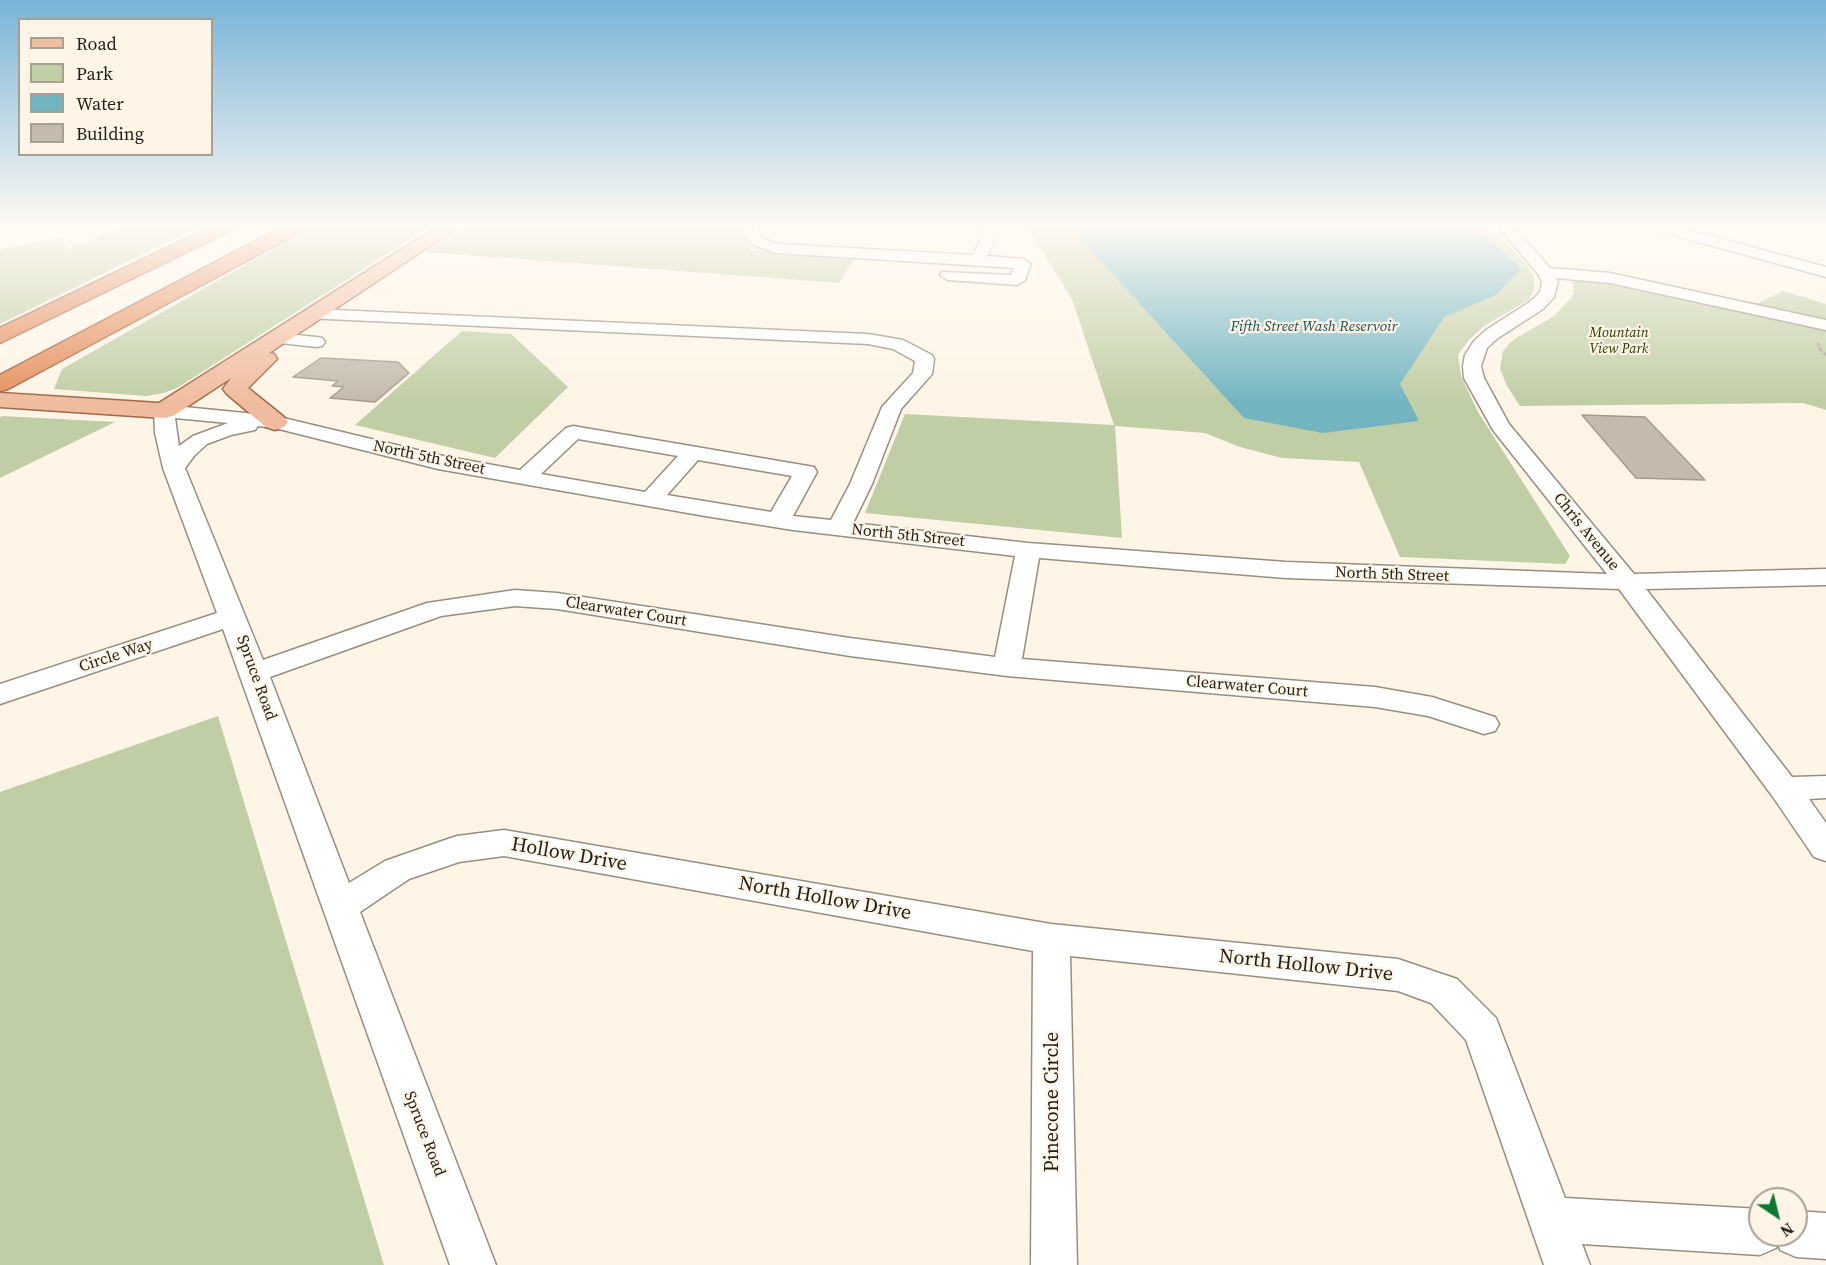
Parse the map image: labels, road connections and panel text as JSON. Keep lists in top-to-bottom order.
{
  "streets": {
    "main road": ["North 5th Street"],
    "street": [
      "Chris Avenue",
      "Clearwater Court",
      "Circle Way",
      "Spruce Road",
      "Hollow Drive",
      "North Hollow Drive",
      "Pinecone Circle"
    ]
  },
  "crossings": [
    ["North 5th Street", "Chris Avenue"],
    ["North 5th Street", "Spruce Road"],
    ["Clearwater Court", "Spruce Road"],
    ["Circle Way", "Spruce Road"],
    ["Spruce Road", "Hollow Drive"],
    ["Hollow Drive", "North Hollow Drive"],
    ["North Hollow Drive", "Pinecone Circle"]
  ],
  "water": ["Fifth Street Wash Reservoir"],
  "parks": ["Mountain View Park"],
  "legend": [
    "Road",
    "Park",
    "Water",
    "Building"
  ],
  "north": "bottom right"
}
